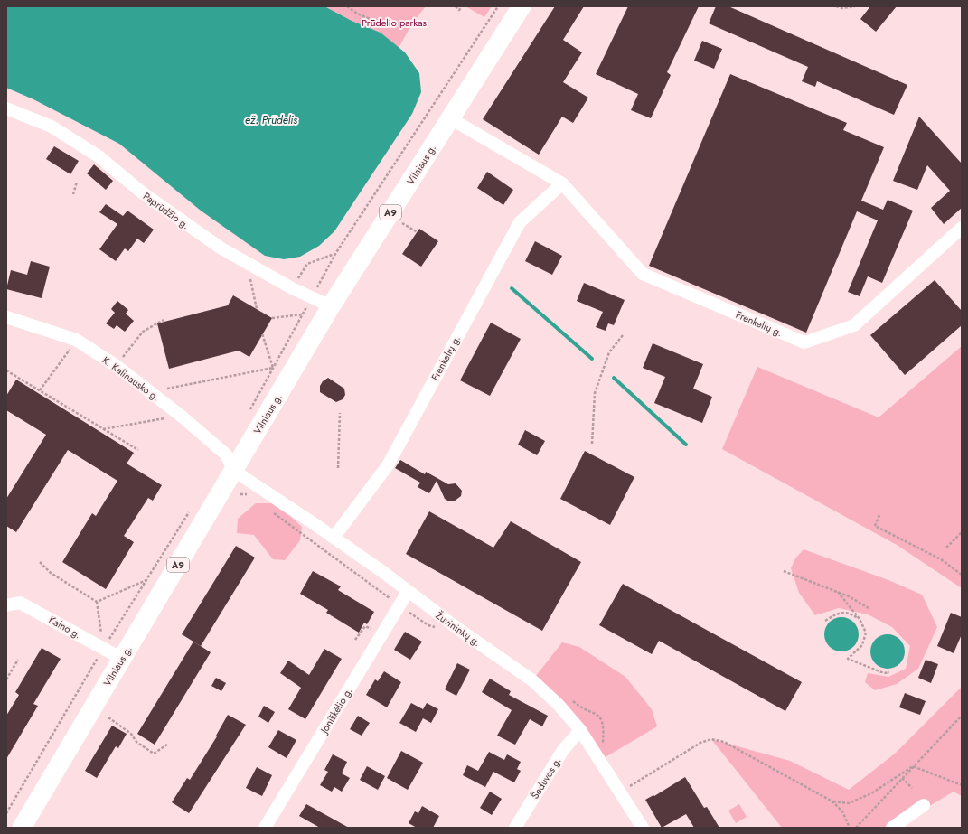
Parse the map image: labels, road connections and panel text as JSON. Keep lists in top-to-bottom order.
{
  "streets": {
    "highway": ["Vilniaus g.", "A9"],
    "street": [
      "Paprūdžio g.",
      "Frenkelių g.",
      "K. Kalinausko g.",
      "Kalno g.",
      "Žuvininkų g.",
      "Joniškėlio g.",
      "Šeduvos g."
    ]
  },
  "crossings": [
    ["Vilniaus g.", "Paprūdžio g."],
    ["Vilniaus g.", "Frenkelių g."],
    ["Vilniaus g.", "K. Kalinausko g."],
    ["Vilniaus g.", "Kalno g."],
    ["Vilniaus g.", "Žuvininkų g."],
    ["Frenkelių g.", "Žuvininkų g."],
    ["K. Kalinausko g.", "Žuvininkų g."],
    ["Žuvininkų g.", "Joniškėlio g."],
    ["Žuvininkų g.", "Šeduvos g."]
  ],
  "water": ["ež. Prūdelis"],
  "parks": ["Prūdelio parkas"]
}
